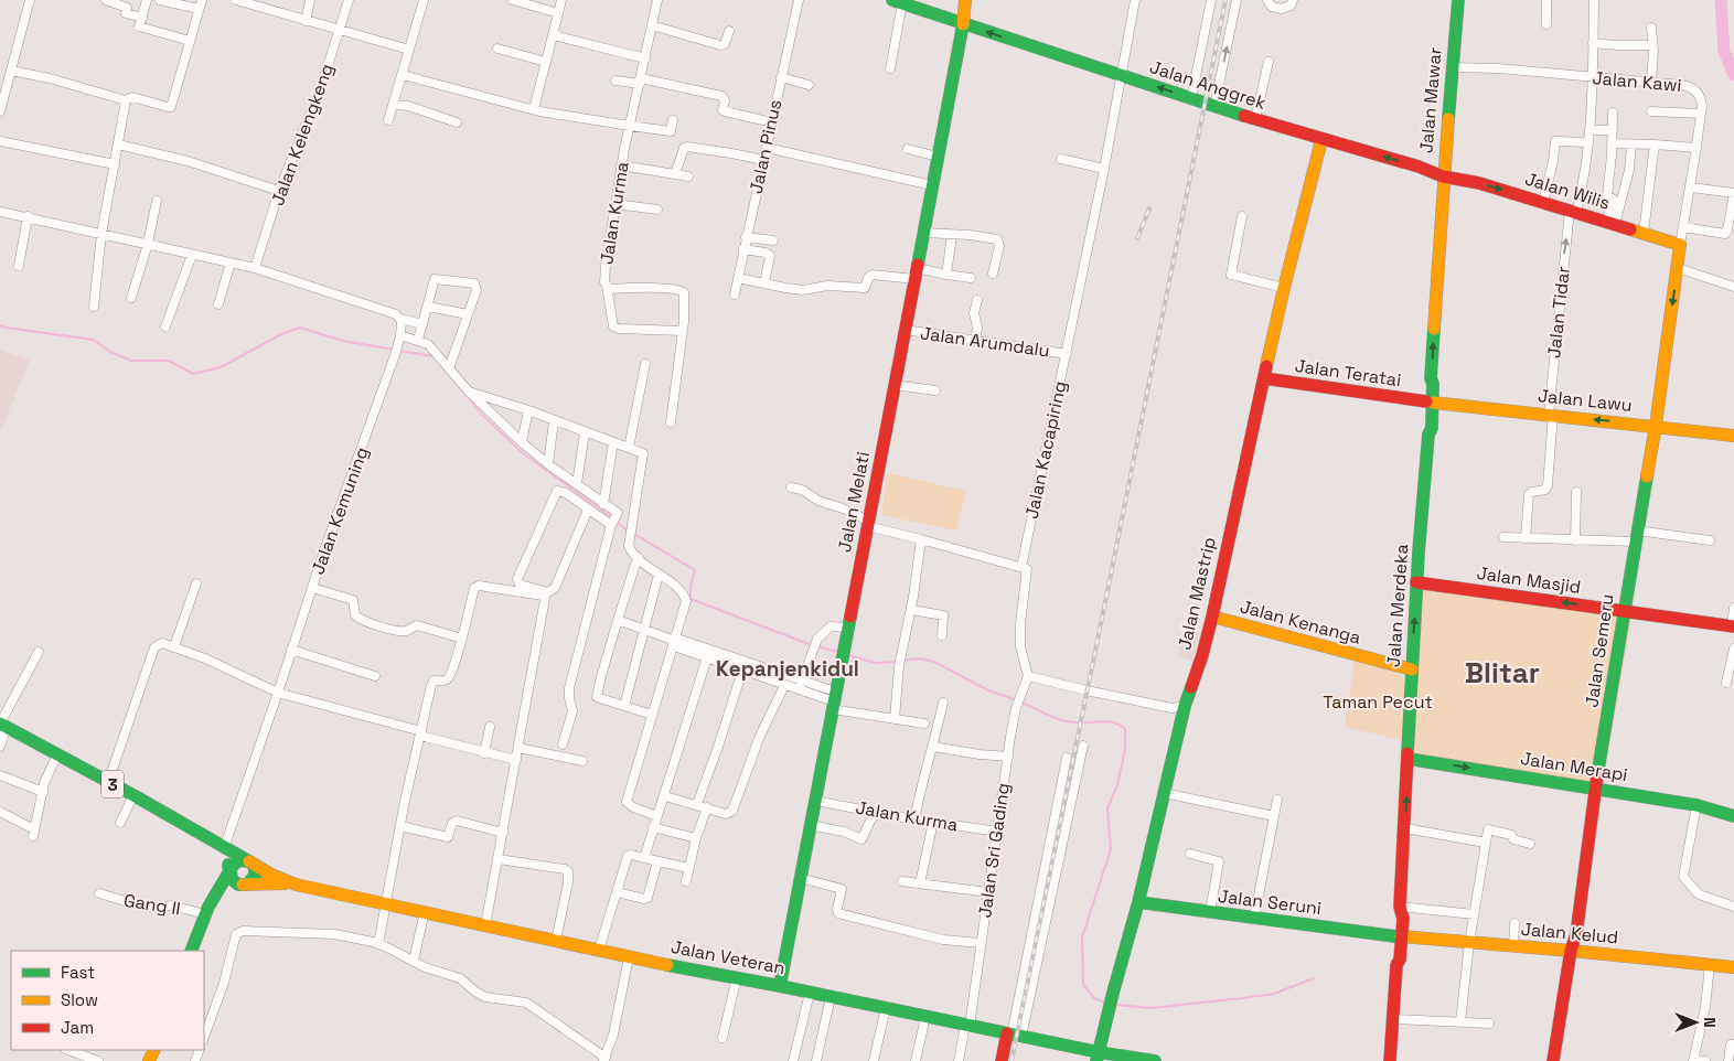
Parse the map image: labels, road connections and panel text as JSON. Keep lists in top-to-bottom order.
{
  "streets": {
    "main road": [
      "Jalan Anggrek",
      "Jalan Mawar",
      "Jalan Wilis",
      "Jalan Teratai",
      "Jalan Lawu",
      "Jalan Melati",
      "Jalan Masjid",
      "Jalan Mastrip",
      "Jalan Merdeka",
      "Jalan Kenanga",
      "Jalan Semeru",
      "Jalan Merapi",
      "3",
      "Jalan Seruni",
      "Jalan Kelud",
      "Jalan Veteran"
    ],
    "street": [
      "Jalan Kawi",
      "Jalan Kelengkeng",
      "Jalan Pinus",
      "Jalan Kurma",
      "Jalan Tidar",
      "Jalan Arumdalu",
      "Jalan Kacapiring",
      "Jalan Kemuning",
      "Jalan Sri Gading",
      "Gang II"
    ]
  },
  "crossings": [
    ["Jalan Kawi", "Jalan Mawar"],
    ["Jalan Kawi", "Jalan Wilis"],
    ["Jalan Kawi", "Jalan Tidar"],
    ["Jalan Kawi", "Jalan Semeru"],
    ["Jalan Anggrek", "Jalan Mawar"],
    ["Jalan Anggrek", "Jalan Wilis"],
    ["Jalan Anggrek", "Jalan Kacapiring"],
    ["Jalan Anggrek", "Jalan Melati"],
    ["Jalan Anggrek", "Jalan Mastrip"],
    ["Jalan Anggrek", "Jalan Merdeka"],
    ["Jalan Mawar", "Jalan Wilis"],
    ["Jalan Mawar", "Jalan Merdeka"],
    ["Jalan Wilis", "Jalan Tidar"],
    ["Jalan Wilis", "Jalan Merdeka"],
    ["Jalan Wilis", "Jalan Semeru"],
    ["Jalan Kurma", "Jalan Melati"],
    ["Jalan Kurma", "Jalan Sri Gading"],
    ["Jalan Tidar", "Jalan Lawu"],
    ["Jalan Arumdalu", "Jalan Kacapiring"],
    ["Jalan Arumdalu", "Jalan Melati"],
    ["Jalan Teratai", "Jalan Lawu"],
    ["Jalan Teratai", "Jalan Mastrip"],
    ["Jalan Teratai", "Jalan Merdeka"],
    ["Jalan Lawu", "Jalan Merdeka"],
    ["Jalan Lawu", "Jalan Semeru"],
    ["Jalan Kacapiring", "Jalan Sri Gading"],
    ["Jalan Melati", "Jalan Veteran"],
    ["Jalan Kemuning", "3"],
    ["Jalan Masjid", "Jalan Merdeka"],
    ["Jalan Masjid", "Jalan Semeru"],
    ["Jalan Mastrip", "Jalan Kenanga"],
    ["Jalan Mastrip", "Jalan Seruni"],
    ["Jalan Mastrip", "Jalan Veteran"],
    ["Jalan Merdeka", "Jalan Kenanga"],
    ["Jalan Merdeka", "Jalan Merapi"],
    ["Jalan Merdeka", "Jalan Seruni"],
    ["Jalan Merdeka", "Jalan Kelud"],
    ["Jalan Semeru", "Jalan Merapi"],
    ["Jalan Semeru", "Jalan Kelud"],
    ["3", "Jalan Veteran"],
    ["Jalan Sri Gading", "Jalan Veteran"],
    ["Jalan Seruni", "Jalan Kelud"]
  ],
  "one_way": [
    "Jalan Anggrek",
    "Jalan Wilis",
    "Jalan Tidar",
    "Jalan Masjid",
    "Jalan Merdeka",
    "Jalan Merapi"
  ],
  "districts": ["Kepanjenkidul", "Blitar"],
  "parks": ["Taman Pecut"],
  "legend": ["Fast", "Slow", "Jam"],
  "north": "right"
}
